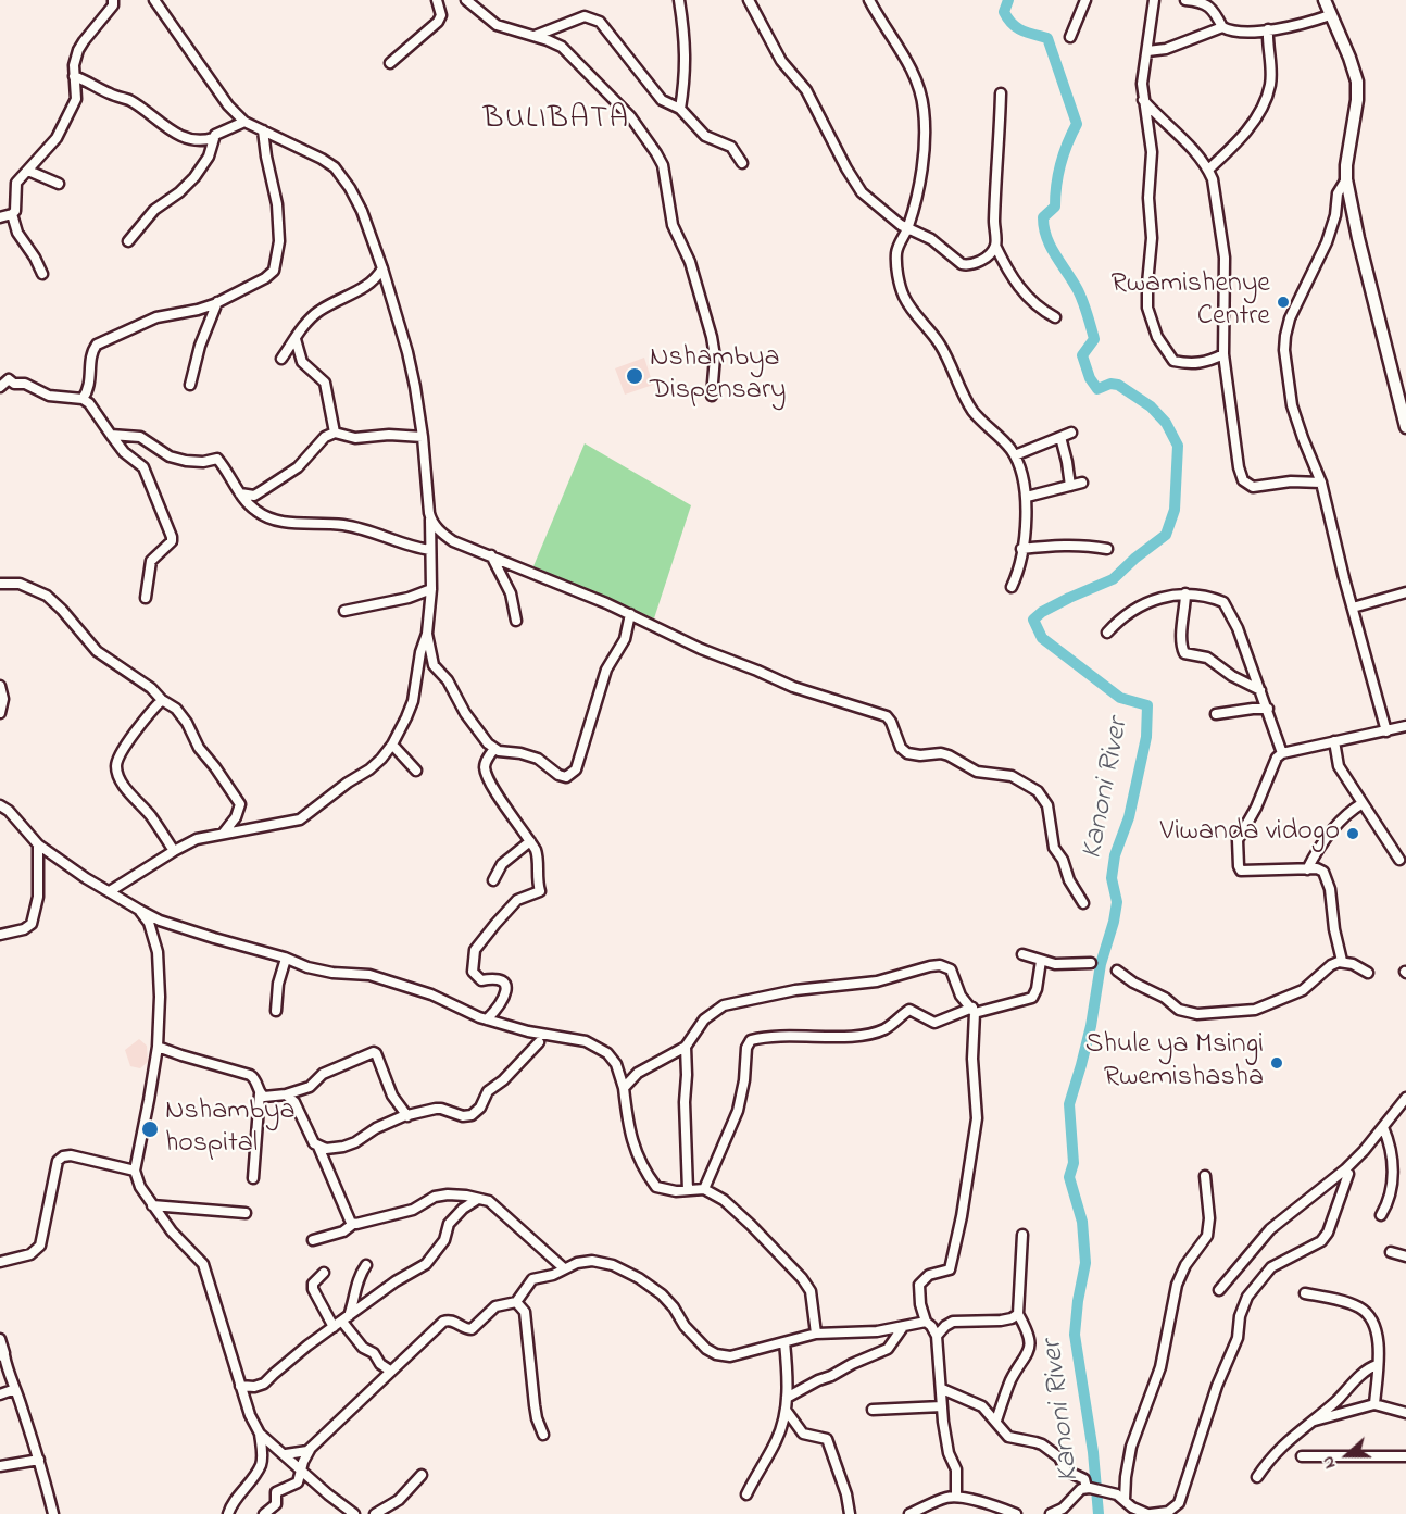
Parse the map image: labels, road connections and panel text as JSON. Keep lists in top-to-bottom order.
{
  "districts": ["BULIBATA"],
  "water": ["Kanoni River"],
  "places": [
    "Rwamishenye Centre",
    "Nshambya Dispensary",
    "Viwanda vidogo",
    "Shule ya Msingi Rwemishasha",
    "Nshambya hospital"
  ],
  "north": "left"
}
